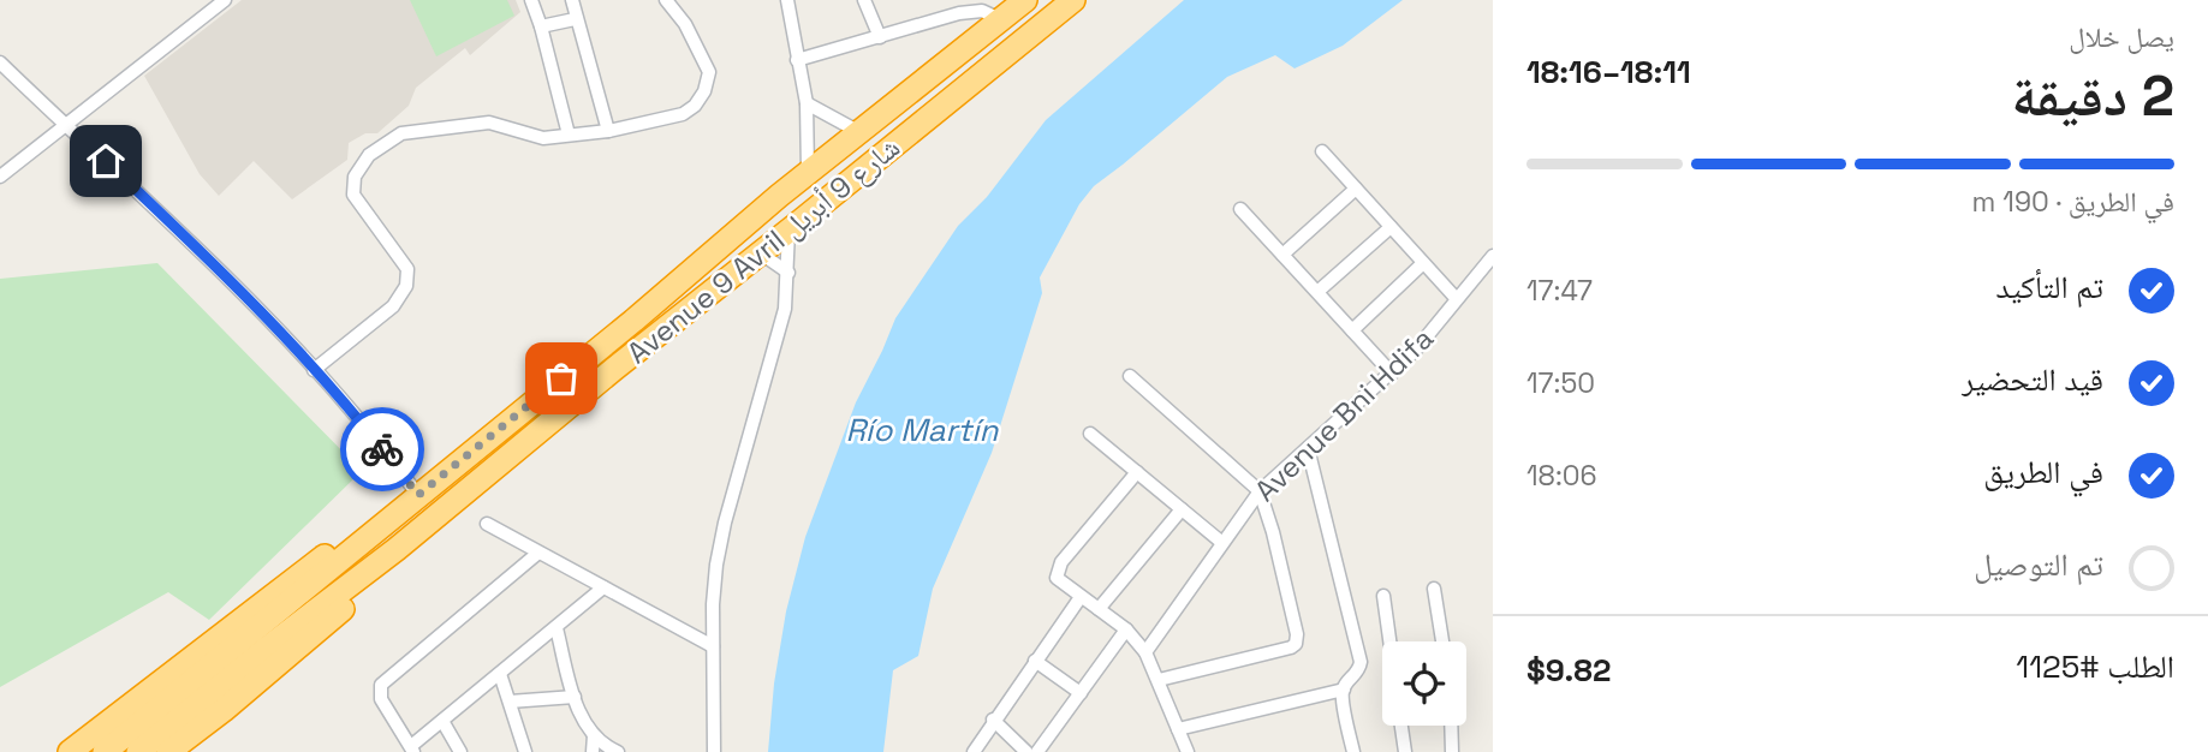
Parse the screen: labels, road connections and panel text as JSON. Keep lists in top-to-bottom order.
{
  "streets": {
    "highway": ["Avenue 9 Avril شارع 9 أبريل"],
    "street": ["Avenue Bni Hdifa"]
  },
  "water": ["Río Martín"],
  "page": {
    "heading": ["2 دقيقة", "يصل خلال", "18:11–18:16"],
    "panel": ["الطلب #1125", "$9.82"],
    "bar": "في الطريق · 190 m",
    "list": [
      ["تم التأكيد", "17:47"],
      ["قيد التحضير", "17:50"],
      ["في الطريق", "18:06"],
      "تم التوصيل"
    ]
  }
}
